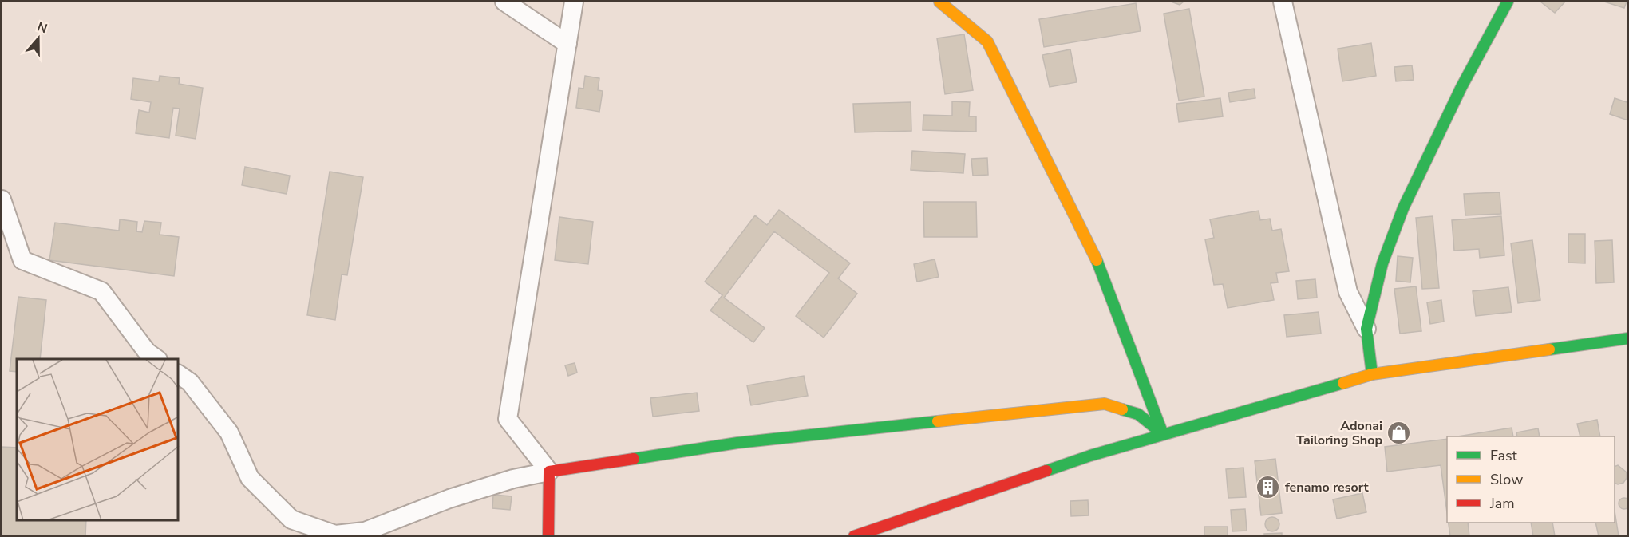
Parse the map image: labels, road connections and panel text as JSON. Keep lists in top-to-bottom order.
{
  "places": {
    "shop": ["Adonai Tailoring Shop"],
    "building": ["fenamo resort"]
  },
  "legend": ["Fast", "Slow", "Jam"],
  "north": "top"
}
